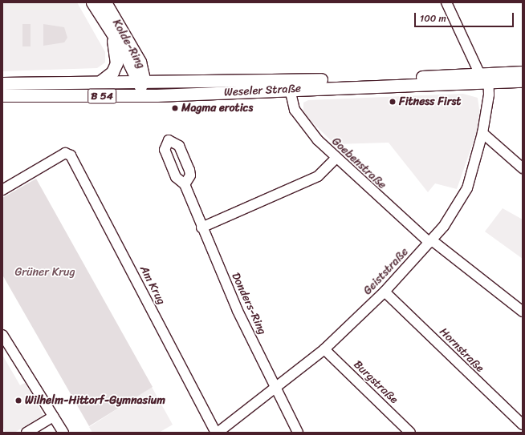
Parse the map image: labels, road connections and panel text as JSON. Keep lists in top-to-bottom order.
{
  "streets": {
    "main road": ["Kolde-Ring", "Weseler Straße", "B 54"],
    "street": [
      "Goebenstraße",
      "Geiststraße",
      "Am Krug",
      "Donders-Ring",
      "Hornstraße",
      "Burgstraße"
    ]
  },
  "crossings": [
    ["Kolde-Ring", "Weseler Straße"],
    ["Weseler Straße", "Goebenstraße"],
    ["Weseler Straße", "Geiststraße"],
    ["Goebenstraße", "Geiststraße"],
    ["Geiststraße", "Am Krug"],
    ["Geiststraße", "Donders-Ring"],
    ["Geiststraße", "Hornstraße"],
    ["Geiststraße", "Burgstraße"]
  ],
  "parks": ["Grüner Krug"],
  "places": ["Fitness First", "Magma erotics", "Wilhelm-Hittorf-Gymnasium"],
  "scale_bar": "100 m"
}
